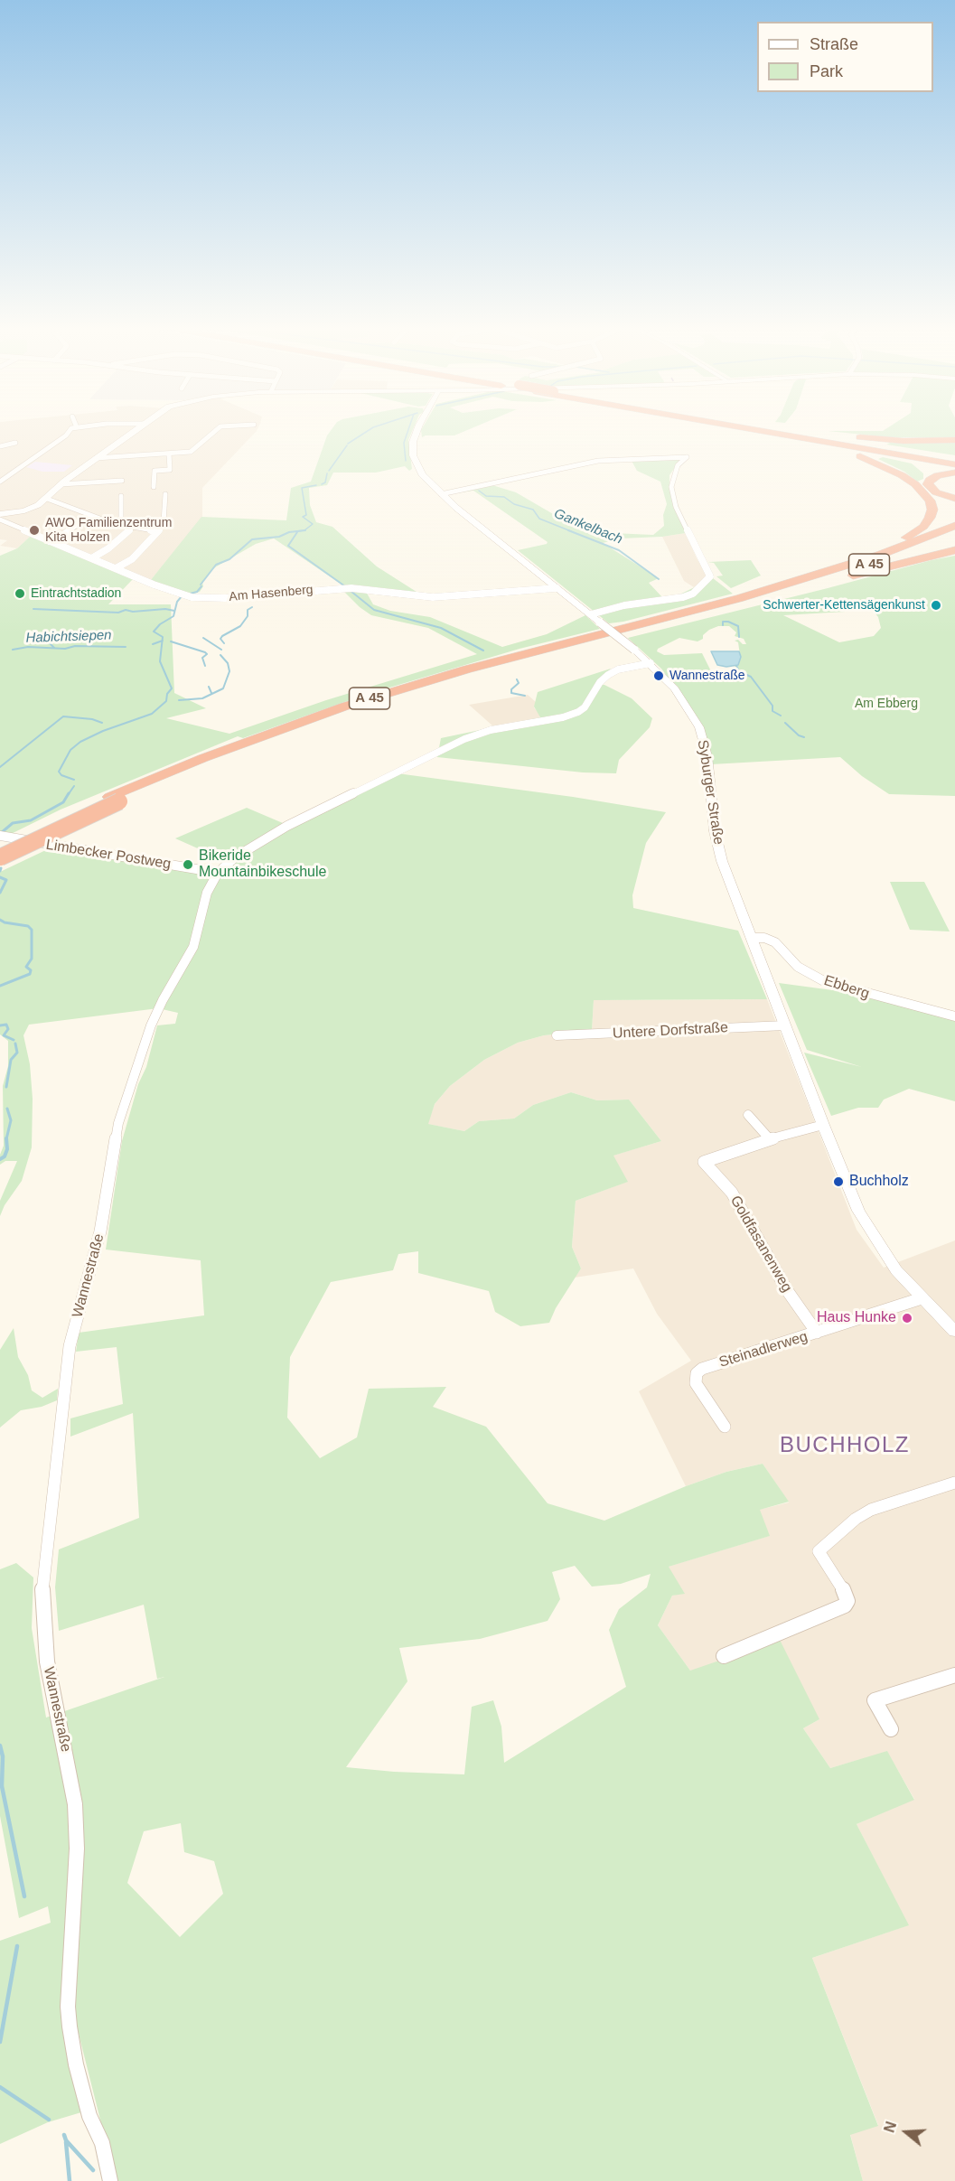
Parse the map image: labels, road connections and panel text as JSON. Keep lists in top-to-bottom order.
{
  "streets": {
    "highway": ["A 45"],
    "street": [
      "Am Hasenberg",
      "Syburger Straße",
      "Limbecker Postweg",
      "Ebberg",
      "Untere Dorfstraße",
      "Goldfasanenweg",
      "Wannestraße",
      "Steinadlerweg"
    ]
  },
  "crossings": [
    ["A 45", "Limbecker Postweg"],
    ["Am Hasenberg", "Syburger Straße"],
    ["Syburger Straße", "Ebberg"],
    ["Syburger Straße", "Untere Dorfstraße"],
    ["Syburger Straße", "Goldfasanenweg"],
    ["Syburger Straße", "Wannestraße"],
    ["Syburger Straße", "Steinadlerweg"],
    ["Limbecker Postweg", "Wannestraße"],
    ["Goldfasanenweg", "Steinadlerweg"]
  ],
  "districts": ["BUCHHOLZ"],
  "water": ["Gankelbach", "Habichtsiepen"],
  "parks": ["Am Ebberg"],
  "places": [
    "AWO Familienzentrum Kita Holzen",
    "Eintrachtstadion",
    "Schwerter-Kettensägenkunst",
    "Wannestraße",
    "Bikeride Mountainbikeschule",
    "Buchholz",
    "Haus Hunke"
  ],
  "legend": ["Straße", "Park"],
  "north": "left"
}
